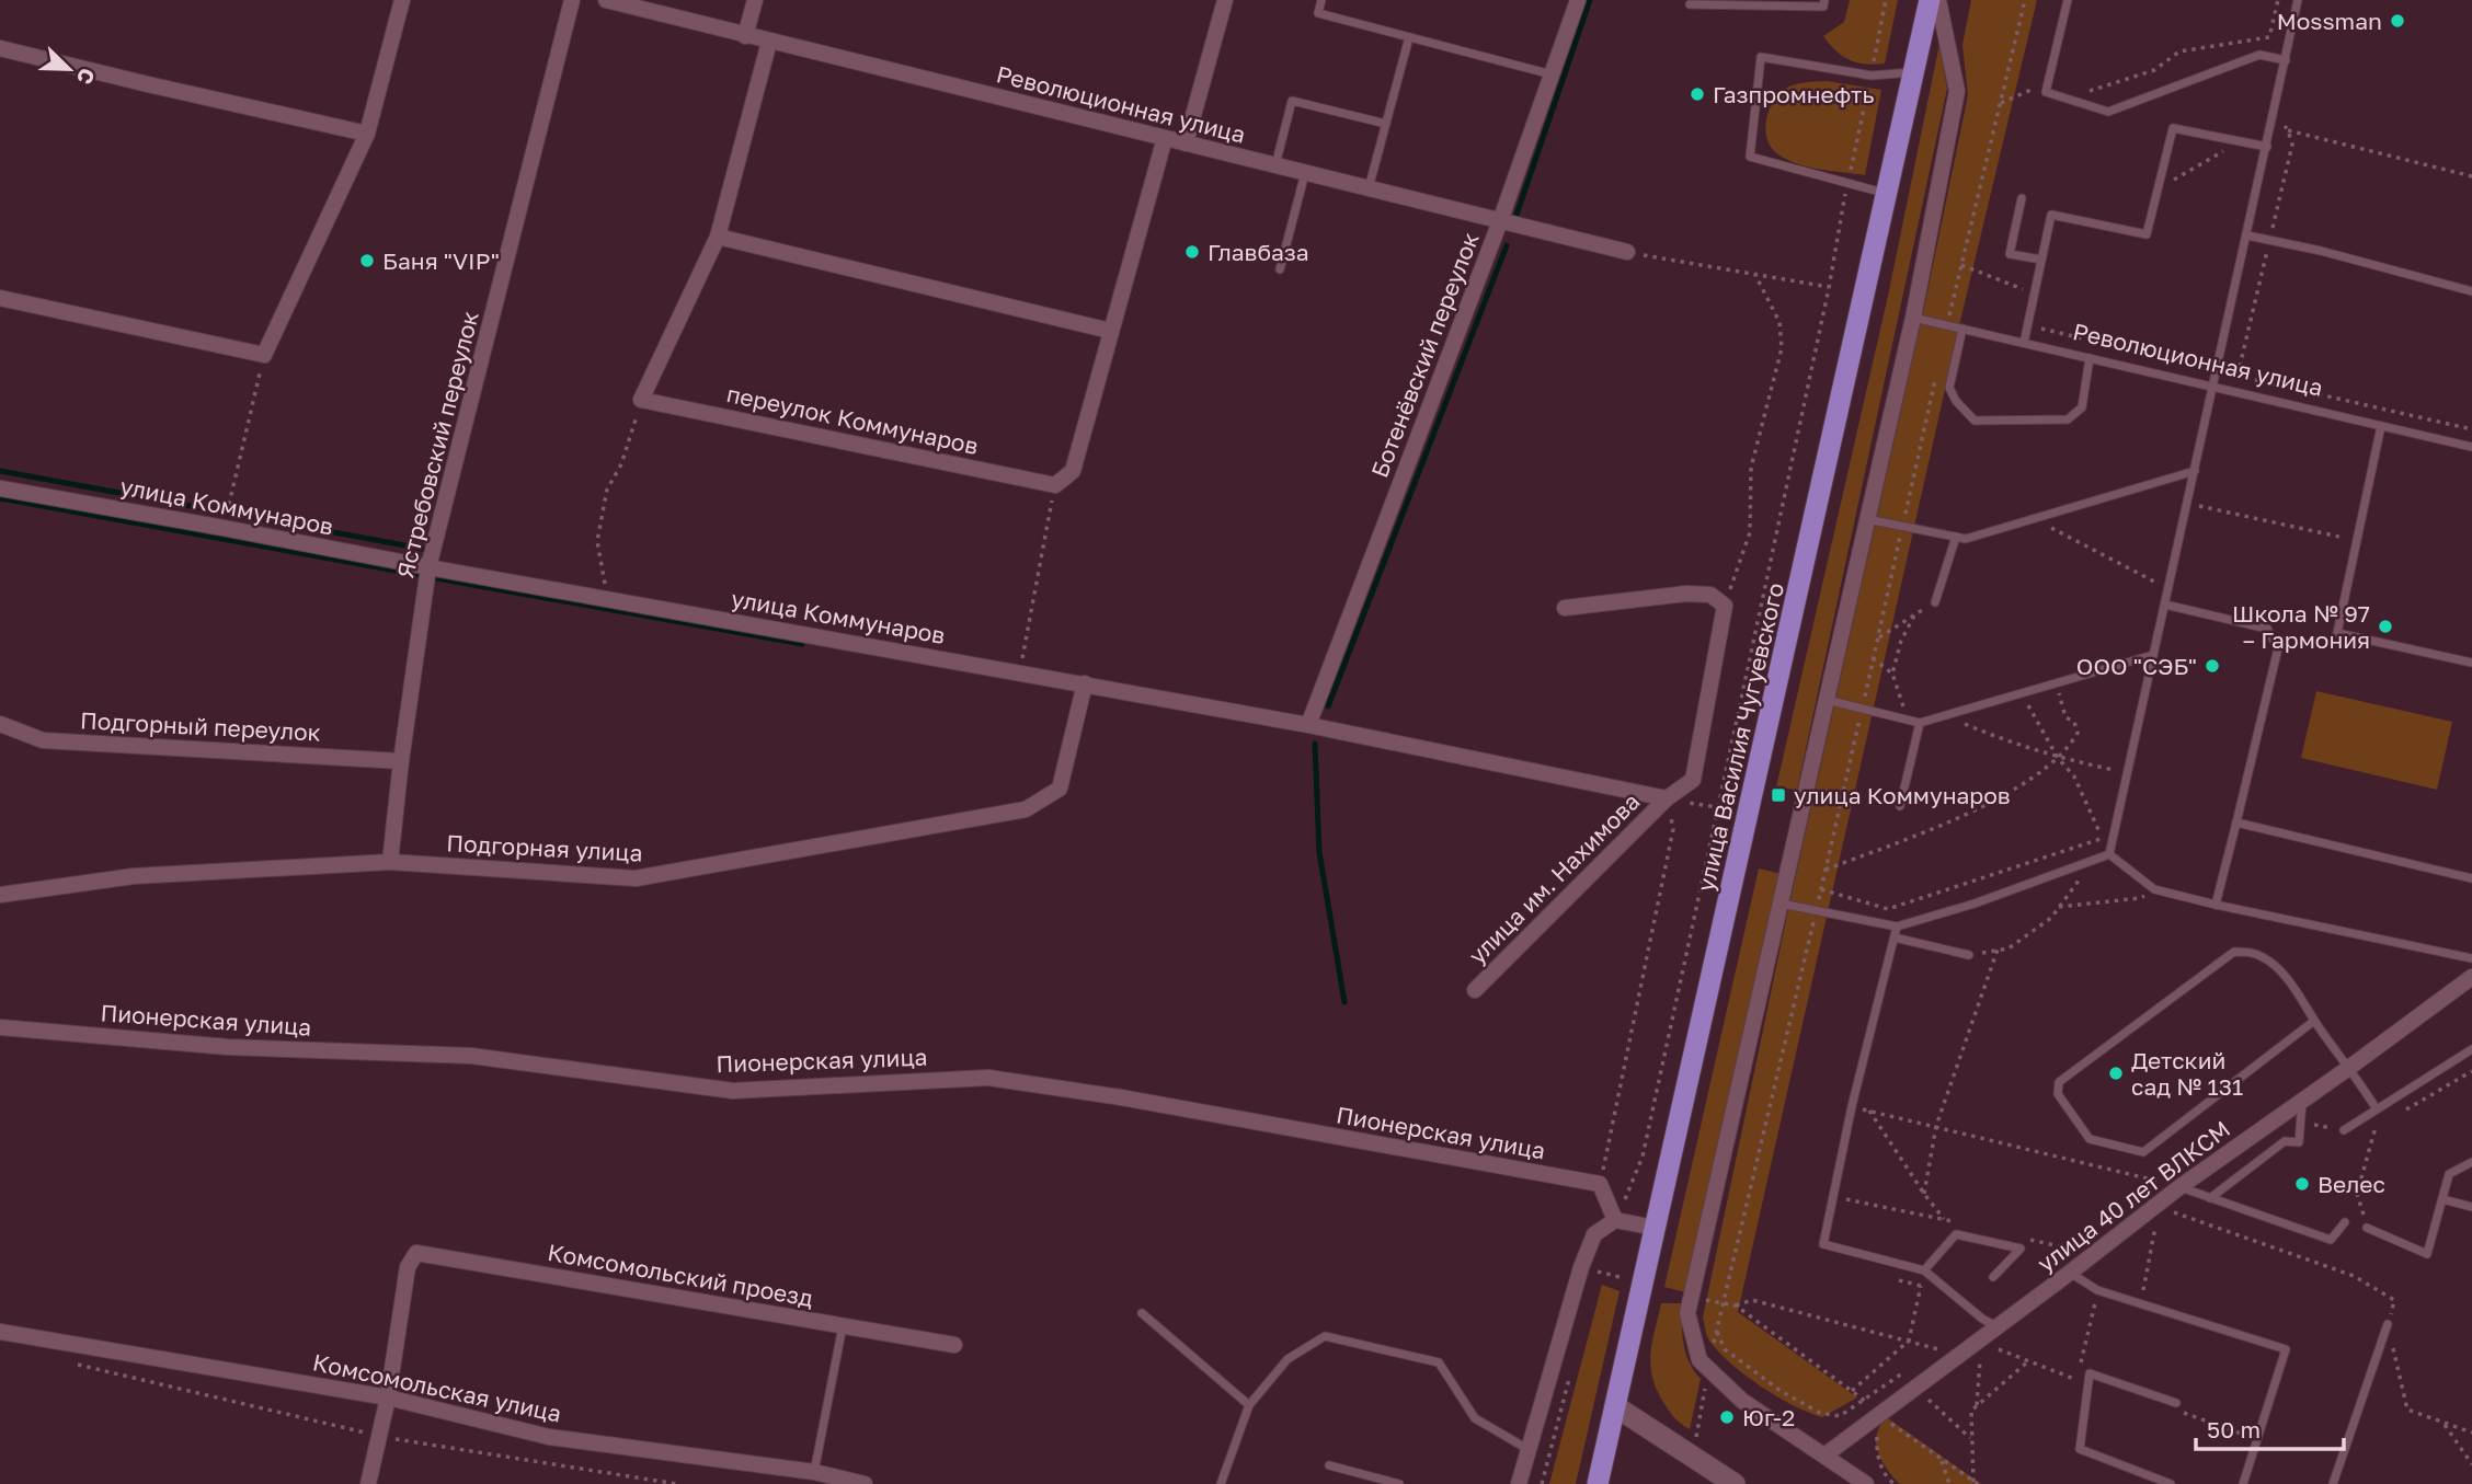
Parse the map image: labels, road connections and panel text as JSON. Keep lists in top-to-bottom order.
{
  "streets": {
    "main road": ["улица Василия Чугуевского"],
    "street": [
      "Революционная улица",
      "Ботенёвский переулок",
      "переулок Коммунаров",
      "Ястребовский переулок",
      "улица Коммунаров",
      "Подгорный переулок",
      "Подгорная улица",
      "улица им. Нахимова",
      "Пионерская улица",
      "улица 40 лет ВЛКСМ",
      "Комсомольский проезд",
      "Комсомольская улица"
    ]
  },
  "crossings": [
    ["Революционная улица", "Ботенёвский переулок"],
    ["Ботенёвский переулок", "улица Коммунаров"],
    ["Ястребовский переулок", "улица Коммунаров"],
    ["Ястребовский переулок", "Подгорный переулок"],
    ["Ястребовский переулок", "Подгорная улица"],
    ["улица Коммунаров", "Подгорная улица"],
    ["улица Коммунаров", "улица им. Нахимова"],
    ["Комсомольский проезд", "Комсомольская улица"]
  ],
  "places": {
    "other": [
      "Mossman",
      "Газпромнефть",
      "Главбаза",
      "Баня \"VIP\"",
      "Школа № 97 – Гармония",
      "ООО \"СЭБ\"",
      "Детский сад № 131",
      "Велес",
      "Юг-2"
    ],
    "transit": ["улица Коммунаров"]
  },
  "scale_bar": "50 m",
  "north": "bottom right"
}
